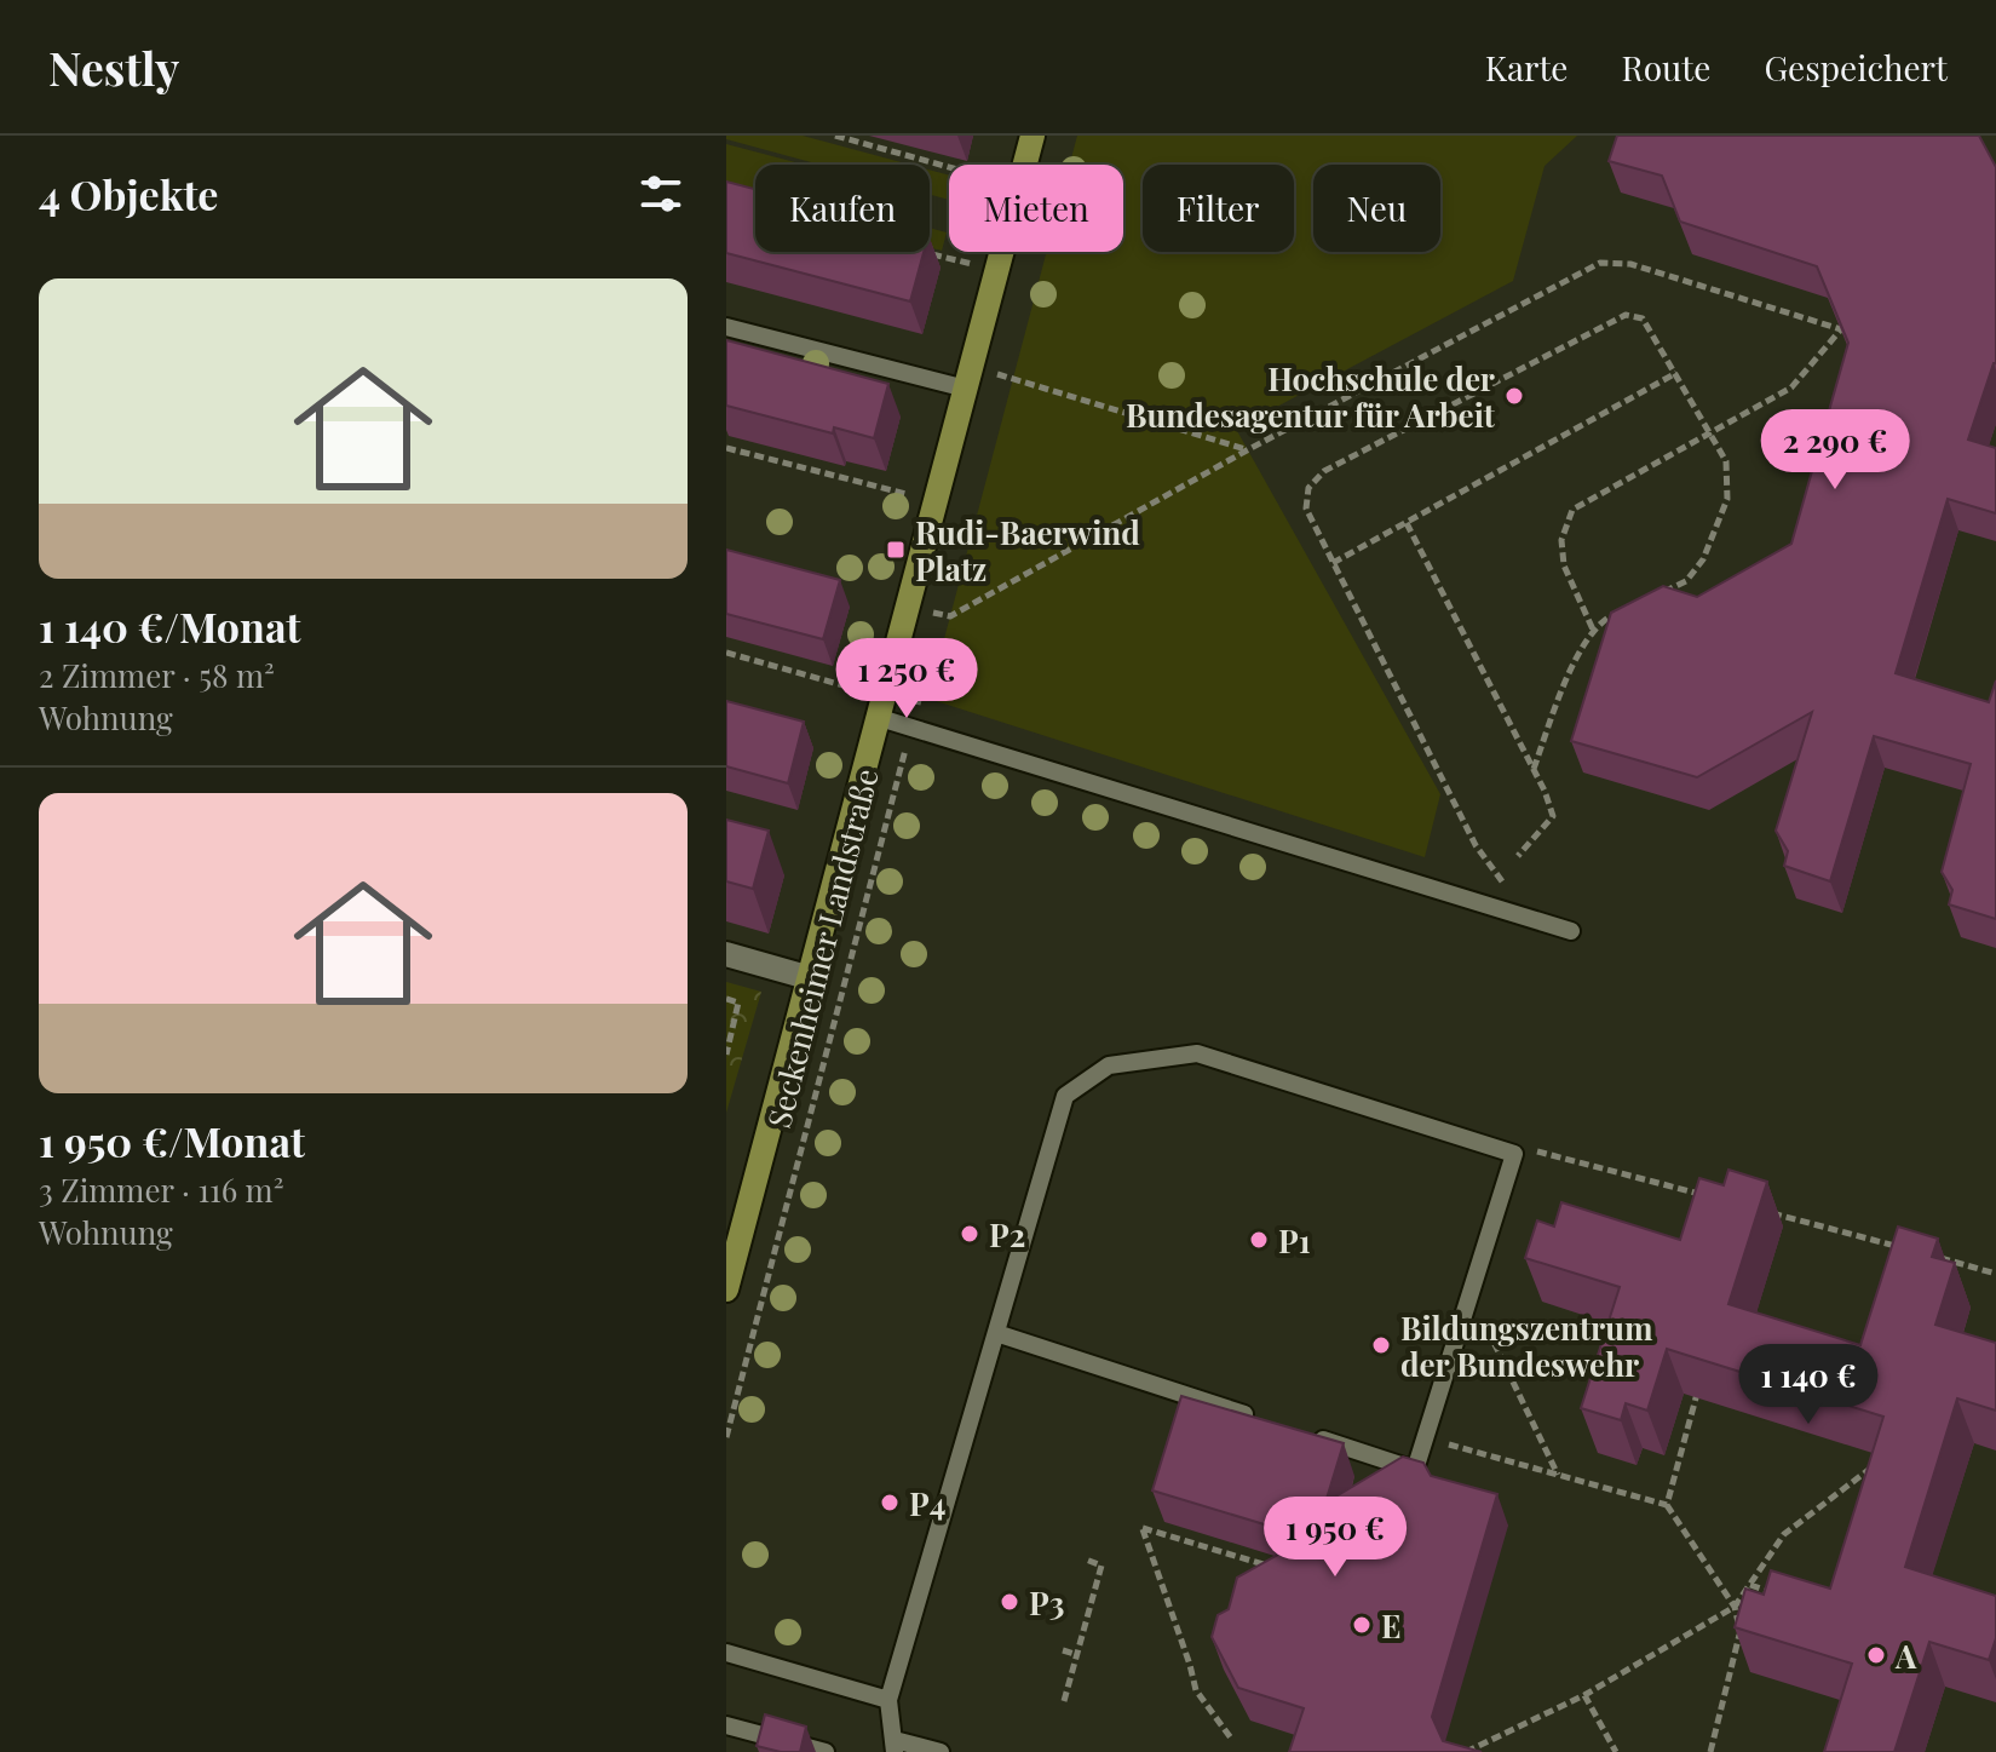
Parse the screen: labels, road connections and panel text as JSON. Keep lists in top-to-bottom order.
{
  "streets": {
    "main road": ["Seckenheimer Landstraße"]
  },
  "places": {
    "other": [
      "Hochschule der Bundesagentur für Arbeit",
      "P2",
      "P1",
      "Bildungszentrum der Bundeswehr",
      "P4",
      "P3",
      "E",
      "A"
    ],
    "transit": ["Rudi-Baerwind Platz"]
  },
  "page": {
    "header": "Nestly",
    "nav": ["Karte", "Route", "Gespeichert"],
    "heading": "4 Objekte",
    "chip": [
      "Kaufen",
      "Mieten",
      "Filter",
      "Neu"
    ],
    "list": [
      {
        "name": "1 140 €/Monat",
        "note": "2 Zimmer · 58 m² · Wohnung"
      },
      {
        "name": "1 950 €/Monat",
        "note": "3 Zimmer · 116 m² · Wohnung"
      }
    ],
    "price": [
      "2 290 €",
      "1 250 €",
      "1 140 €",
      "1 950 €"
    ]
  }
}
